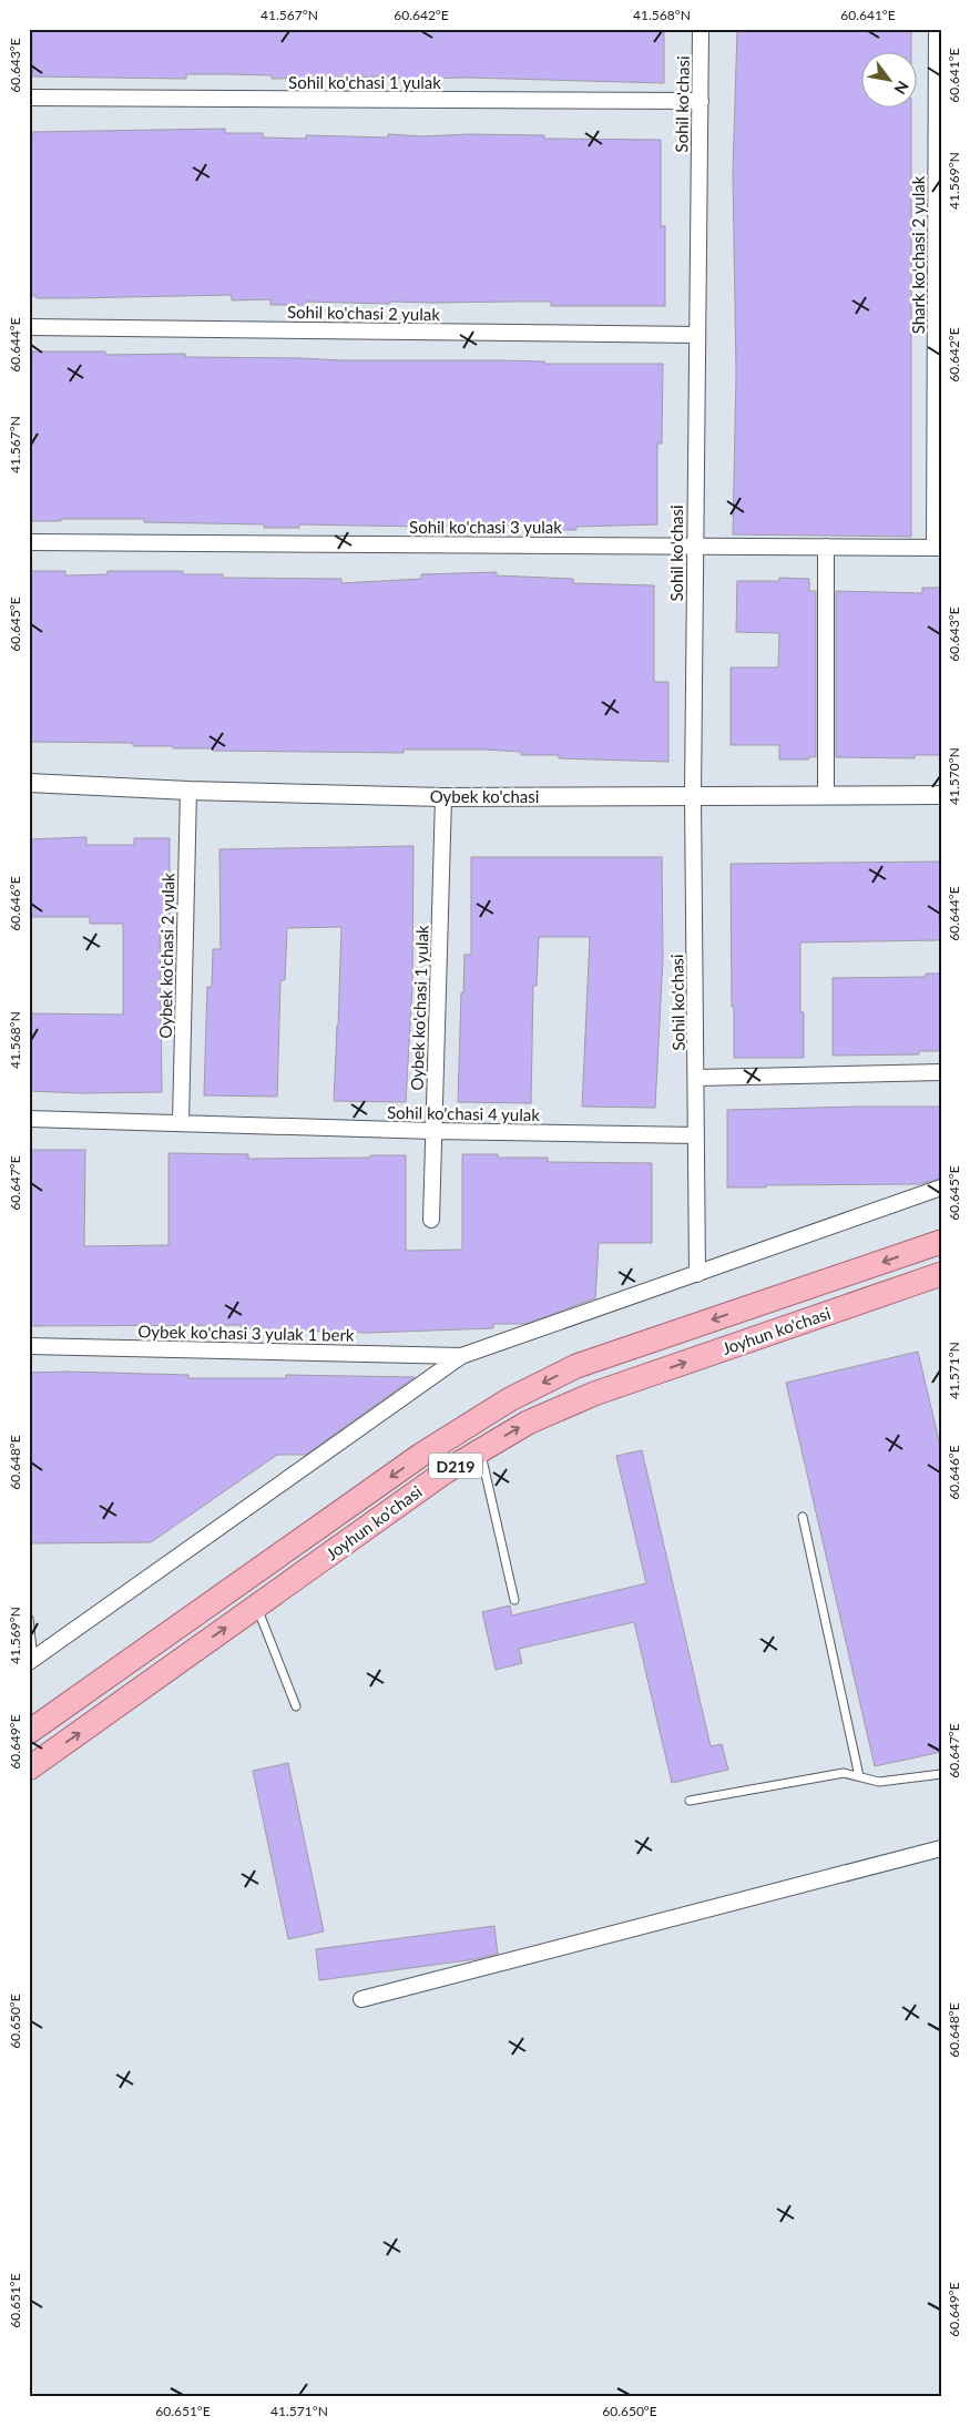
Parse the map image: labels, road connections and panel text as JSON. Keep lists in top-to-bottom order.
{
  "streets": {
    "main road": ["Joyhun ko'chasi", "D219"],
    "street": [
      "Sohil ko'chasi 1 yulak",
      "Sohil ko'chasi",
      "Shark ko'chasi 2 yulak",
      "Sohil ko'chasi 2 yulak",
      "Sohil ko'chasi 3 yulak",
      "Oybek ko'chasi",
      "Oybek ko'chasi 2 yulak",
      "Oybek ko'chasi 1 yulak",
      "Sohil ko'chasi 4 yulak",
      "Oybek ko'chasi 3 yulak 1 berk"
    ]
  },
  "crossings": [
    ["Sohil ko'chasi 1 yulak", "Sohil ko'chasi"],
    ["Sohil ko'chasi", "Sohil ko'chasi 2 yulak"],
    ["Sohil ko'chasi", "Sohil ko'chasi 3 yulak"],
    ["Sohil ko'chasi", "Oybek ko'chasi"],
    ["Sohil ko'chasi", "Sohil ko'chasi 4 yulak"],
    ["Shark ko'chasi 2 yulak", "Sohil ko'chasi 3 yulak"],
    ["Oybek ko'chasi", "Oybek ko'chasi 2 yulak"],
    ["Oybek ko'chasi", "Oybek ko'chasi 1 yulak"],
    ["Oybek ko'chasi 2 yulak", "Sohil ko'chasi 4 yulak"],
    ["Oybek ko'chasi 1 yulak", "Sohil ko'chasi 4 yulak"]
  ],
  "north": "bottom right",
  "coordinates": [
    "41.567°N",
    "60.642°E",
    "41.568°N",
    "60.641°E",
    "60.643°E",
    "41.569°N",
    "60.644°E",
    "60.645°E",
    "41.570°N",
    "60.646°E",
    "60.647°E",
    "41.571°N",
    "60.648°E",
    "60.649°E",
    "60.650°E",
    "60.651°E"
  ]
}
